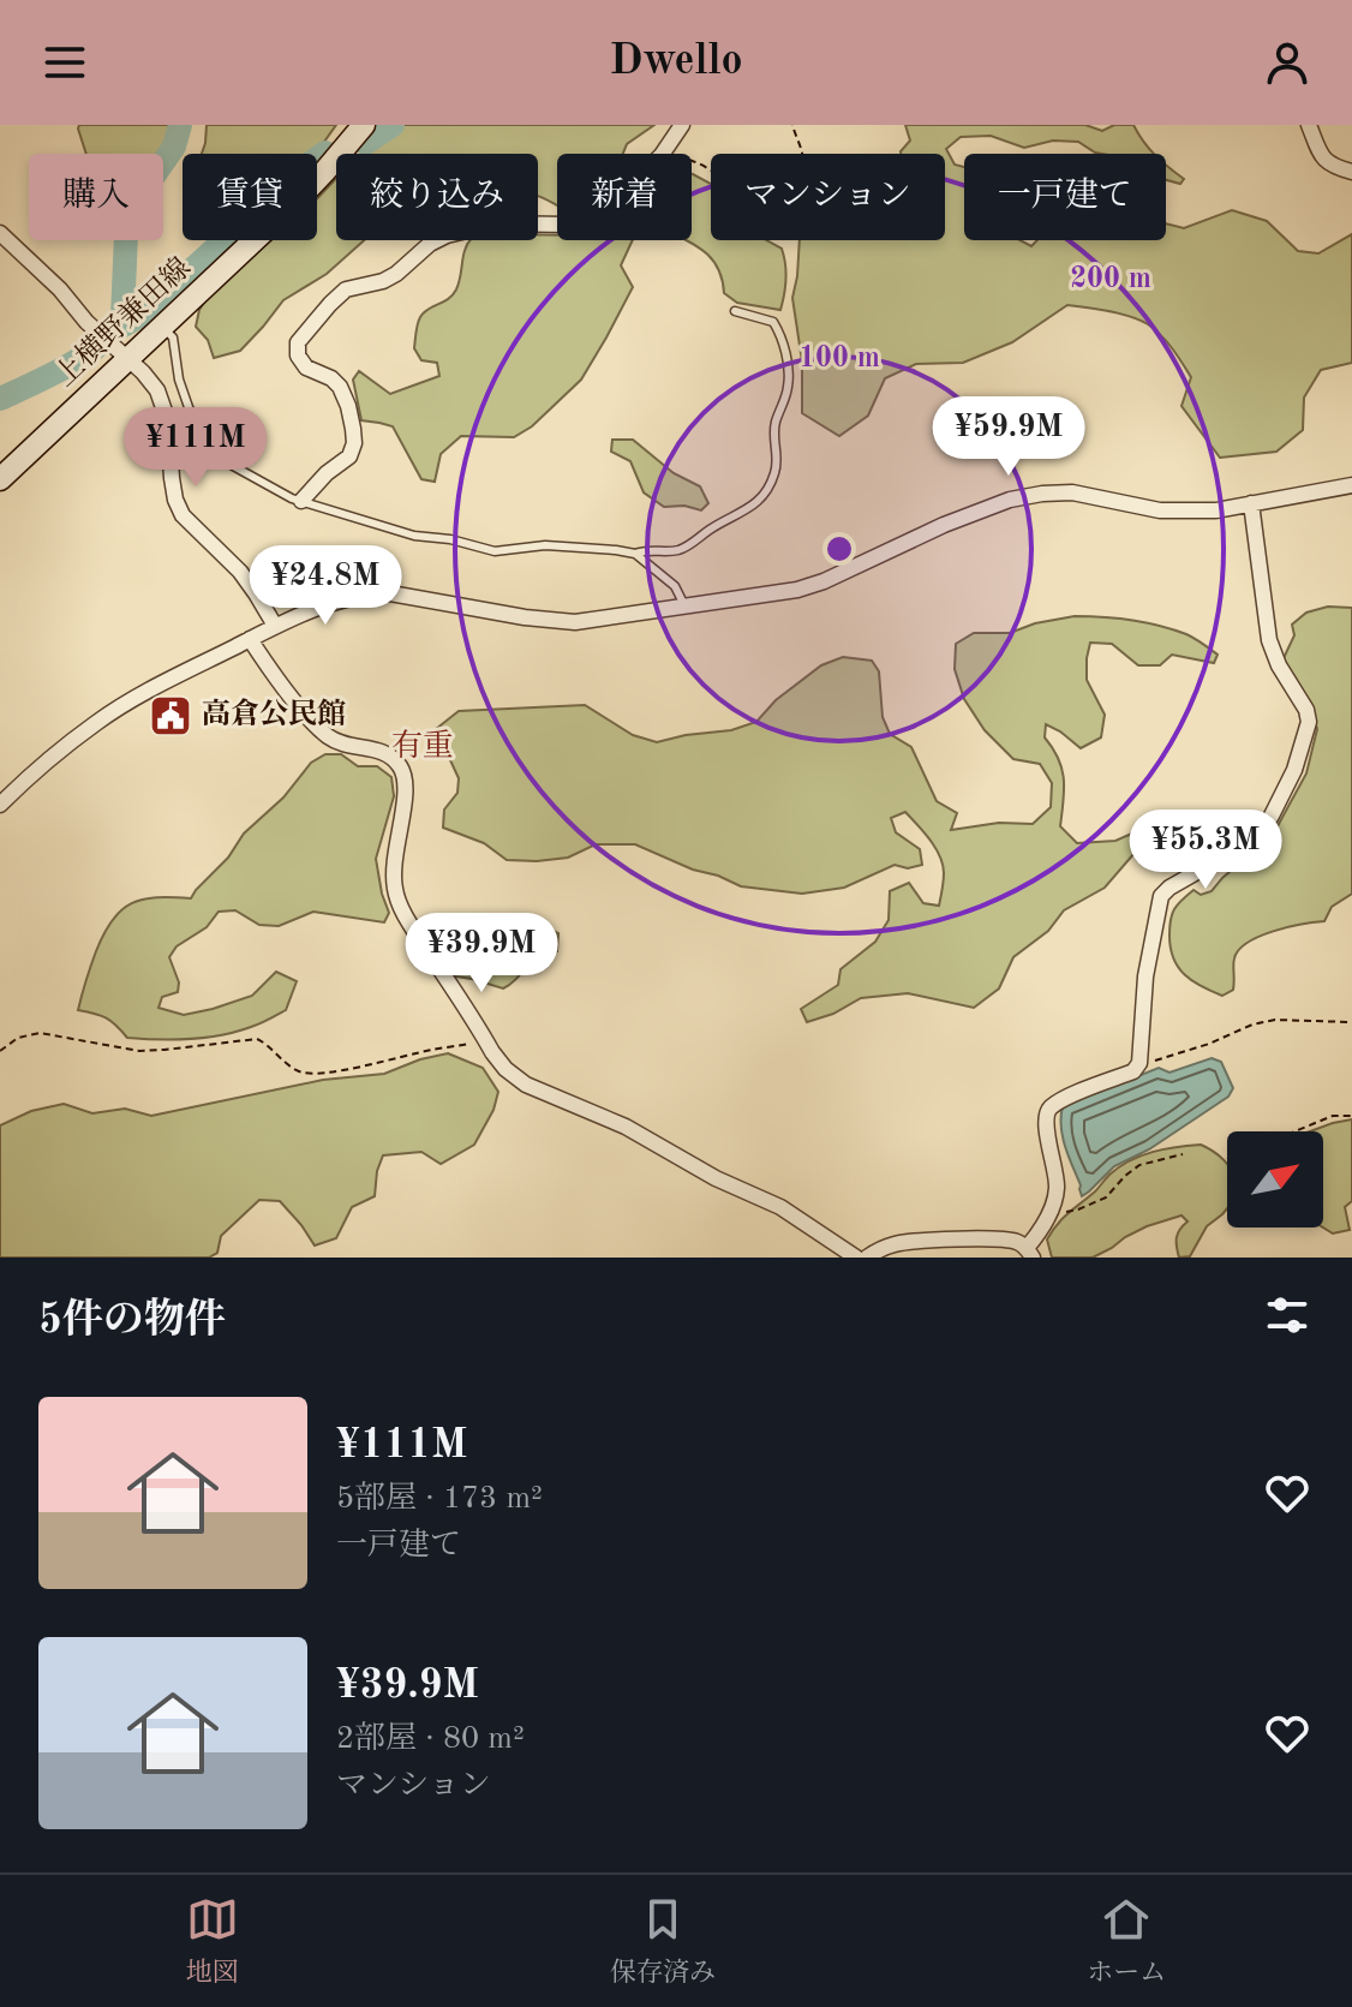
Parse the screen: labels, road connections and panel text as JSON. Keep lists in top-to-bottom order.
{
  "streets": {
    "main road": ["上横野兼田線"]
  },
  "districts": ["有重"],
  "places": {
    "public building": ["高倉公民館"]
  },
  "north": "top right",
  "page": {
    "header": "Dwello",
    "chip": [
      "購入",
      "賃貸",
      "絞り込み",
      "新着",
      "マンション",
      "一戸建て"
    ],
    "price": [
      "¥59.9M",
      "¥111M",
      "¥24.8M",
      "¥55.3M",
      "¥39.9M"
    ],
    "heading": "5件の物件",
    "list": [
      {
        "name": "¥111M",
        "note": "5部屋 · 173 m² · 一戸建て"
      },
      {
        "name": "¥39.9M",
        "note": "2部屋 · 80 m² · マンション"
      }
    ],
    "tabs": ["地図", "保存済み", "ホーム"]
  },
  "rings": ["200 m", "100 m"]
}
